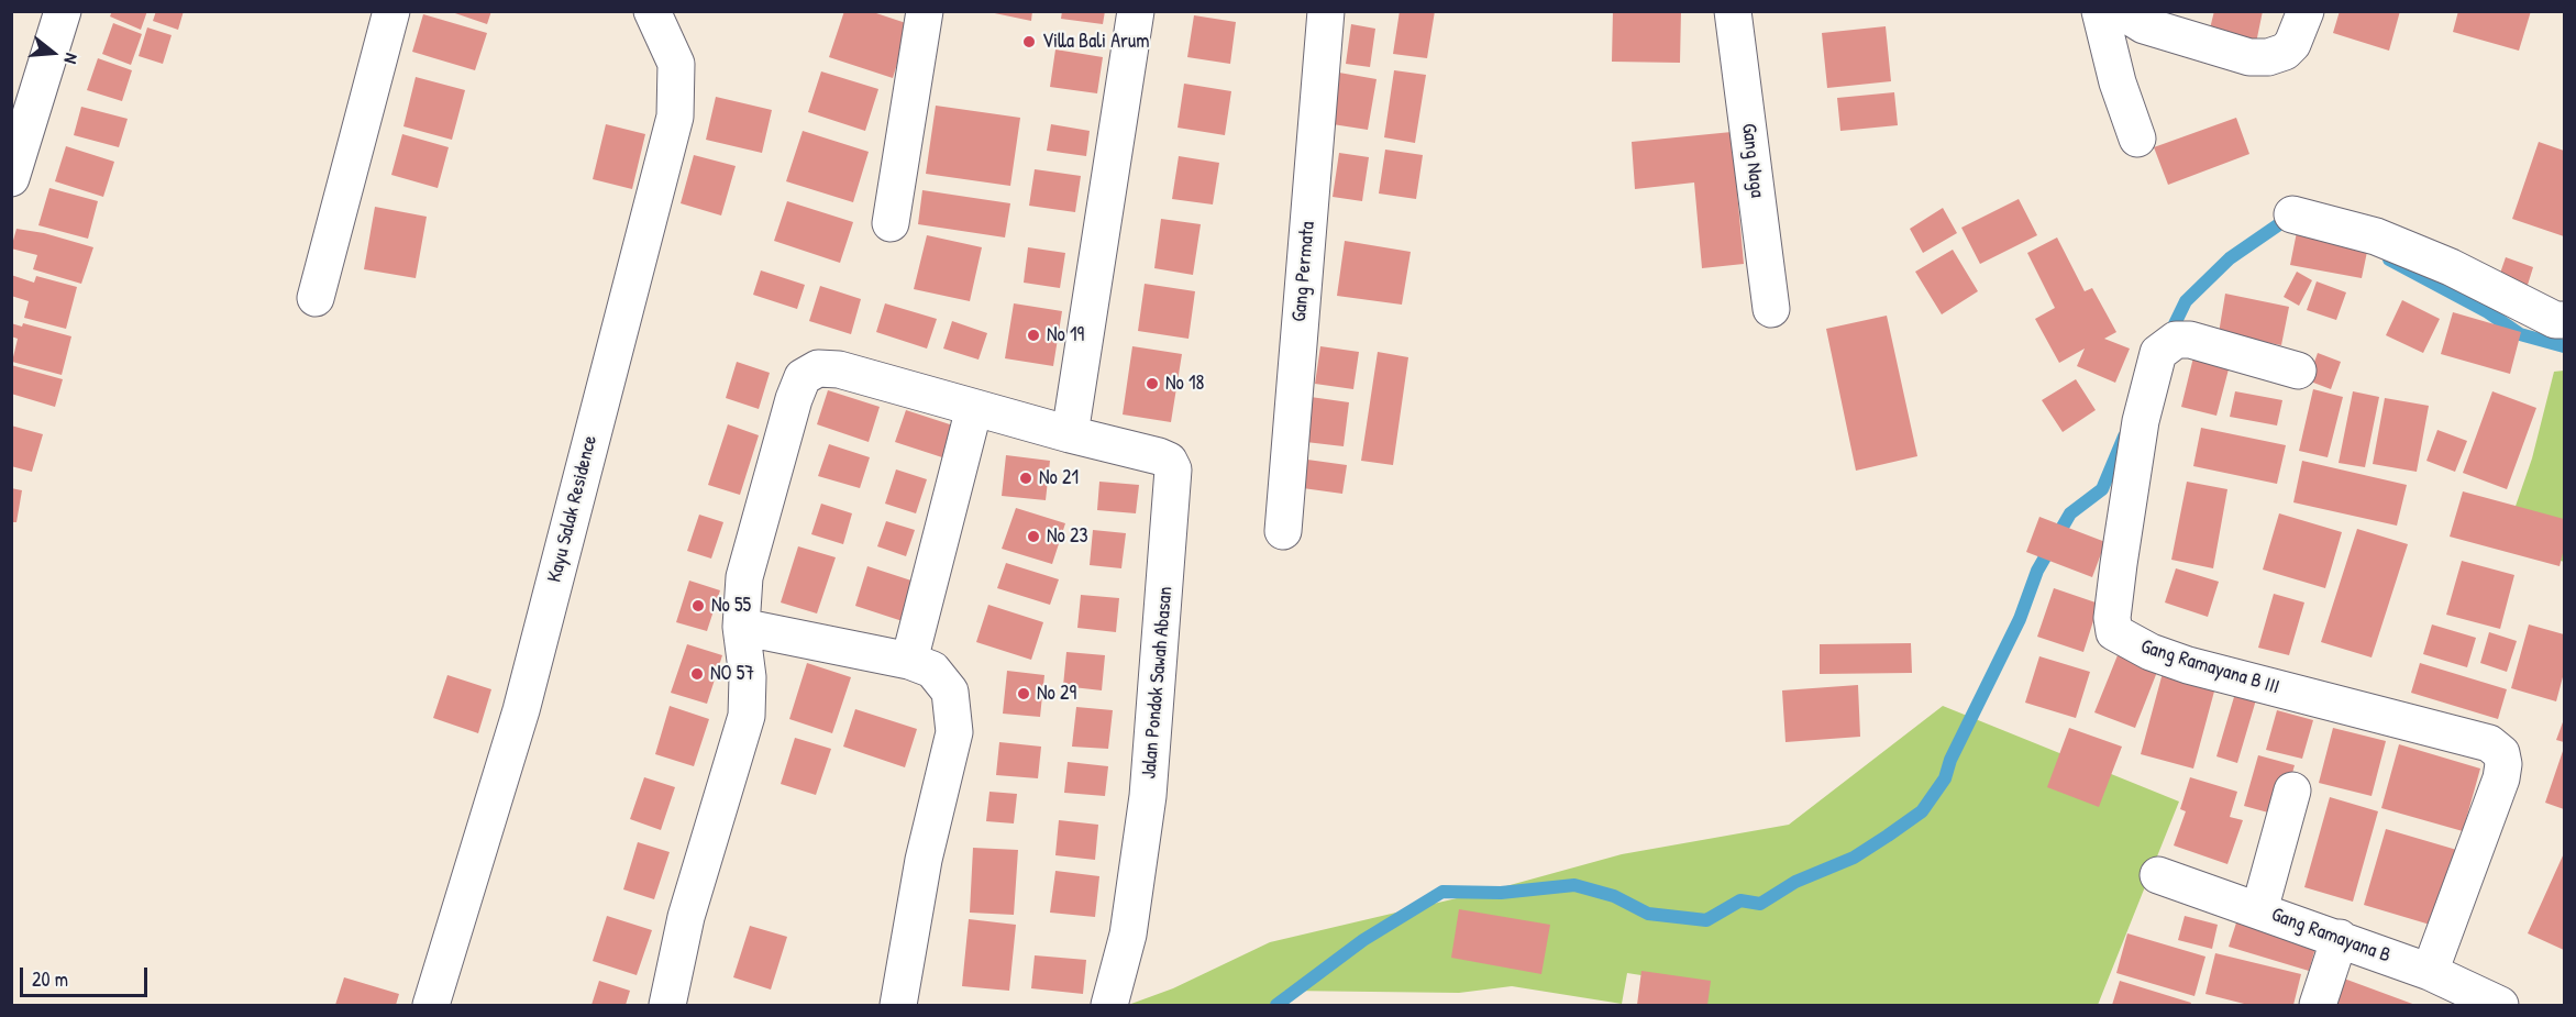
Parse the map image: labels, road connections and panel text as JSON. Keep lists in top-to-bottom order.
{
  "streets": {
    "street": [
      "Gang Naga",
      "Gang Permata",
      "Kayu Salak Residence",
      "Gang Ramayana B III",
      "Jalan Pondok Sawah Abasan",
      "Gang Ramayana B"
    ]
  },
  "crossings": [
    ["Gang Ramayana B III", "Gang Ramayana B"]
  ],
  "places": [
    "Villa Bali Arum",
    "No 19",
    "No 18",
    "No 21",
    "No 23",
    "No 55",
    "NO 57",
    "No 29"
  ],
  "scale_bar": "20 m",
  "north": "right"
}
